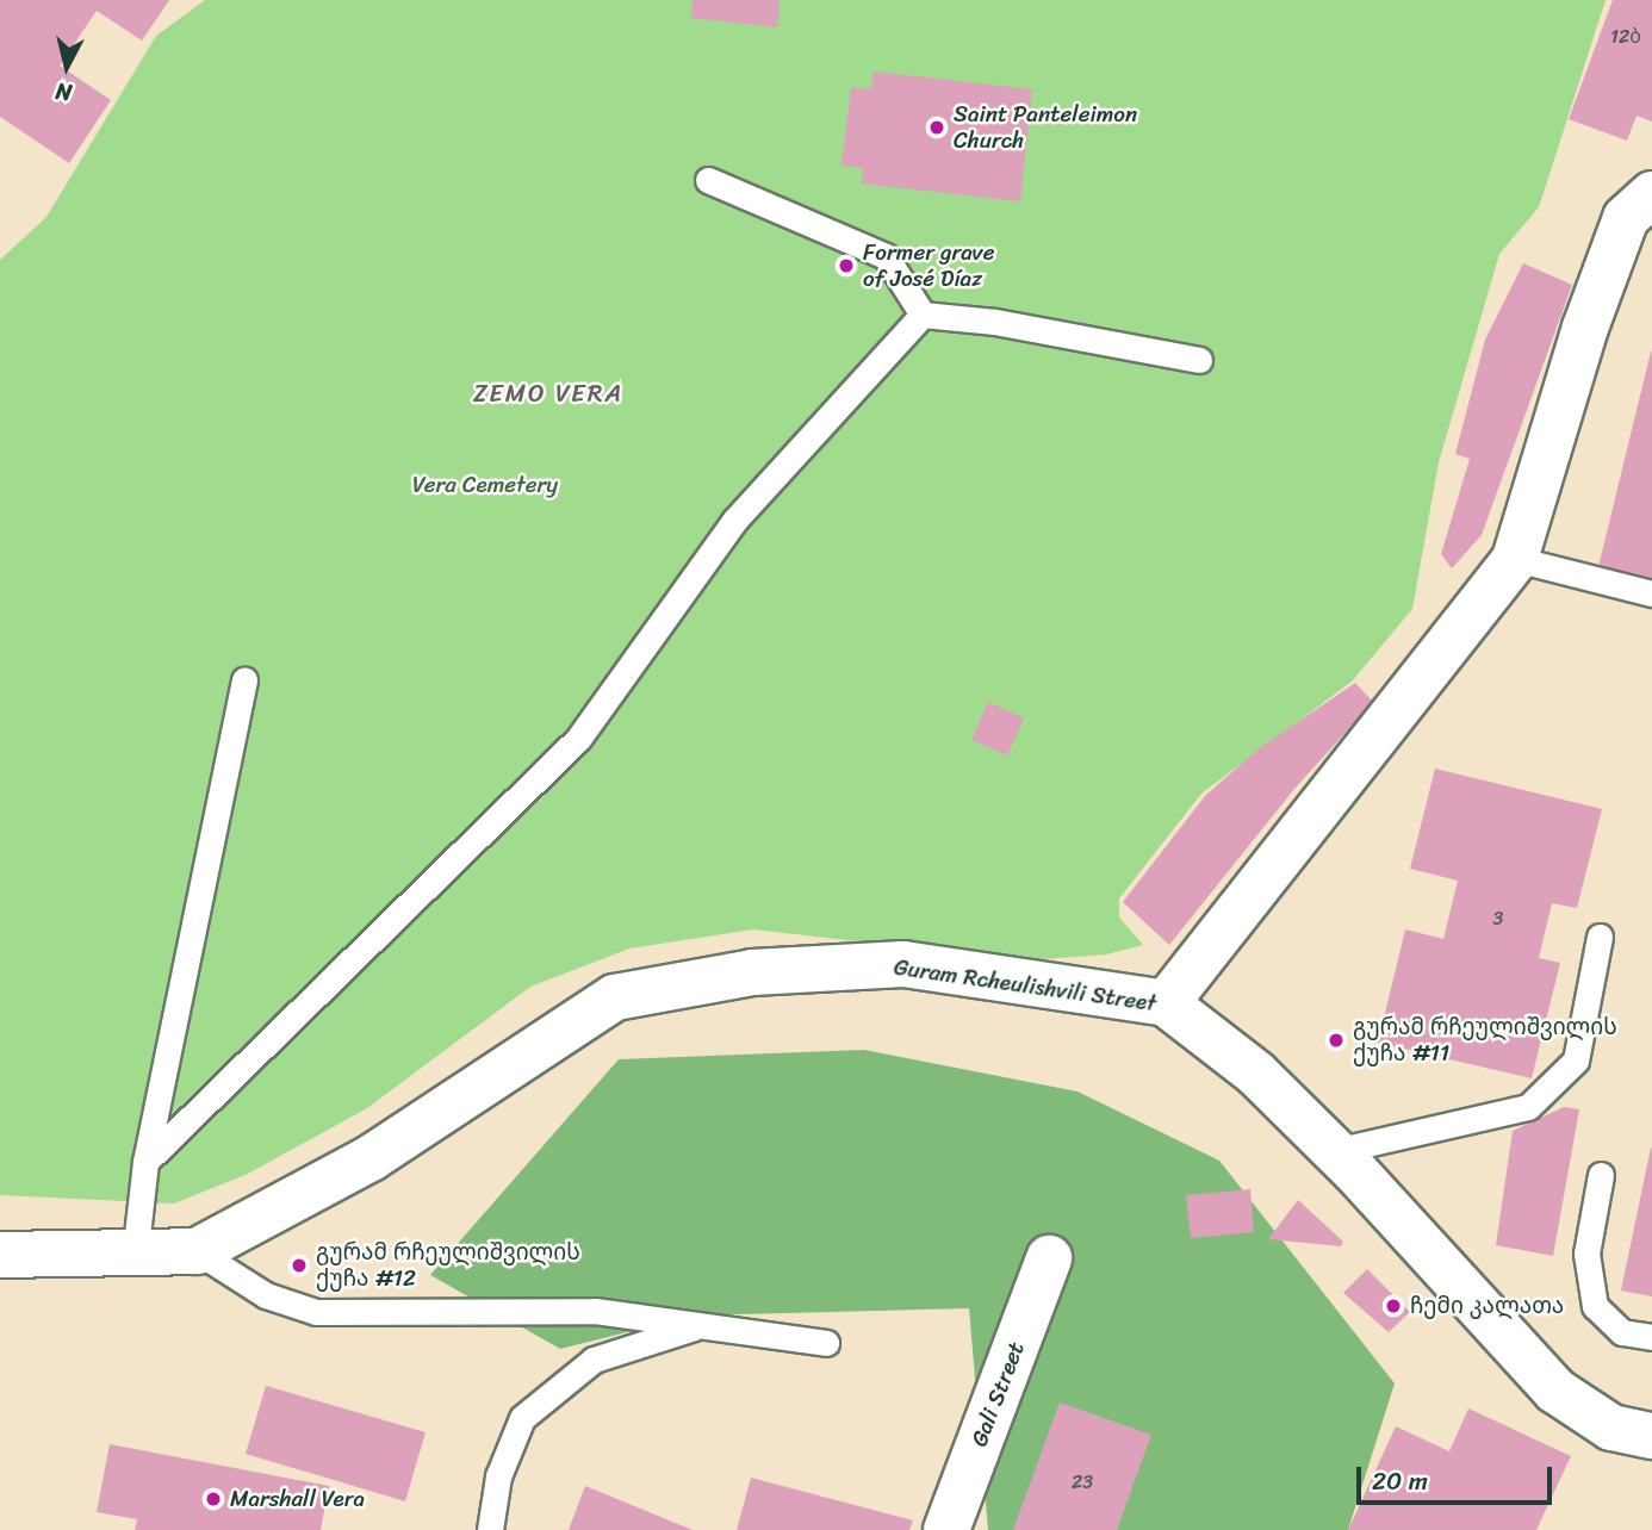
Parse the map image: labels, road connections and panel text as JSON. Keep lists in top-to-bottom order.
{
  "streets": {
    "street": ["Guram Rcheulishvili Street", "Gali Street"]
  },
  "districts": ["ZEMO VERA"],
  "parks": ["Vera Cemetery"],
  "places": [
    "Saint Panteleimon Church",
    "Former grave of José Díaz",
    "გურამ რჩეულიშვილის ქუჩა #11",
    "გურამ რჩეულიშვილის ქუჩა #12",
    "ჩემი კალათა",
    "Marshall Vera"
  ],
  "house_numbers": ["12ბ", "3", "23"],
  "scale_bar": "20 m",
  "north": "bottom"
}
